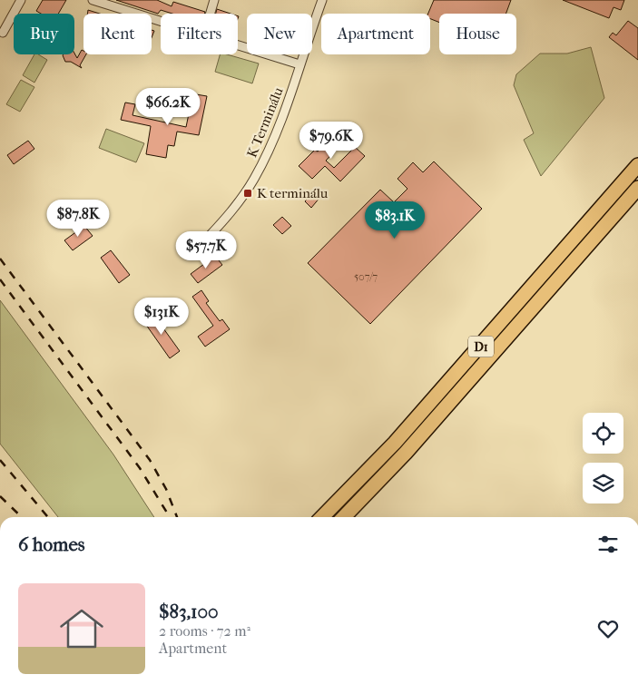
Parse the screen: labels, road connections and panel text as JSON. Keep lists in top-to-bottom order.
{
  "streets": {
    "highway": ["D1"],
    "street": ["K Terminálu"]
  },
  "places": {
    "transit": ["K terminálu"]
  },
  "house_numbers": ["507/7"],
  "page": {
    "chip": [
      "Buy",
      "Rent",
      "Filters",
      "New",
      "Apartment",
      "House"
    ],
    "price": [
      "$66.2K",
      "$79.6K",
      "$87.8K",
      "$83.1K",
      "$57.7K",
      "$131K"
    ],
    "heading": "6 homes",
    "list": [
      {
        "name": "$83,100",
        "note": "2 rooms · 72 m² · Apartment"
      }
    ]
  }
}
